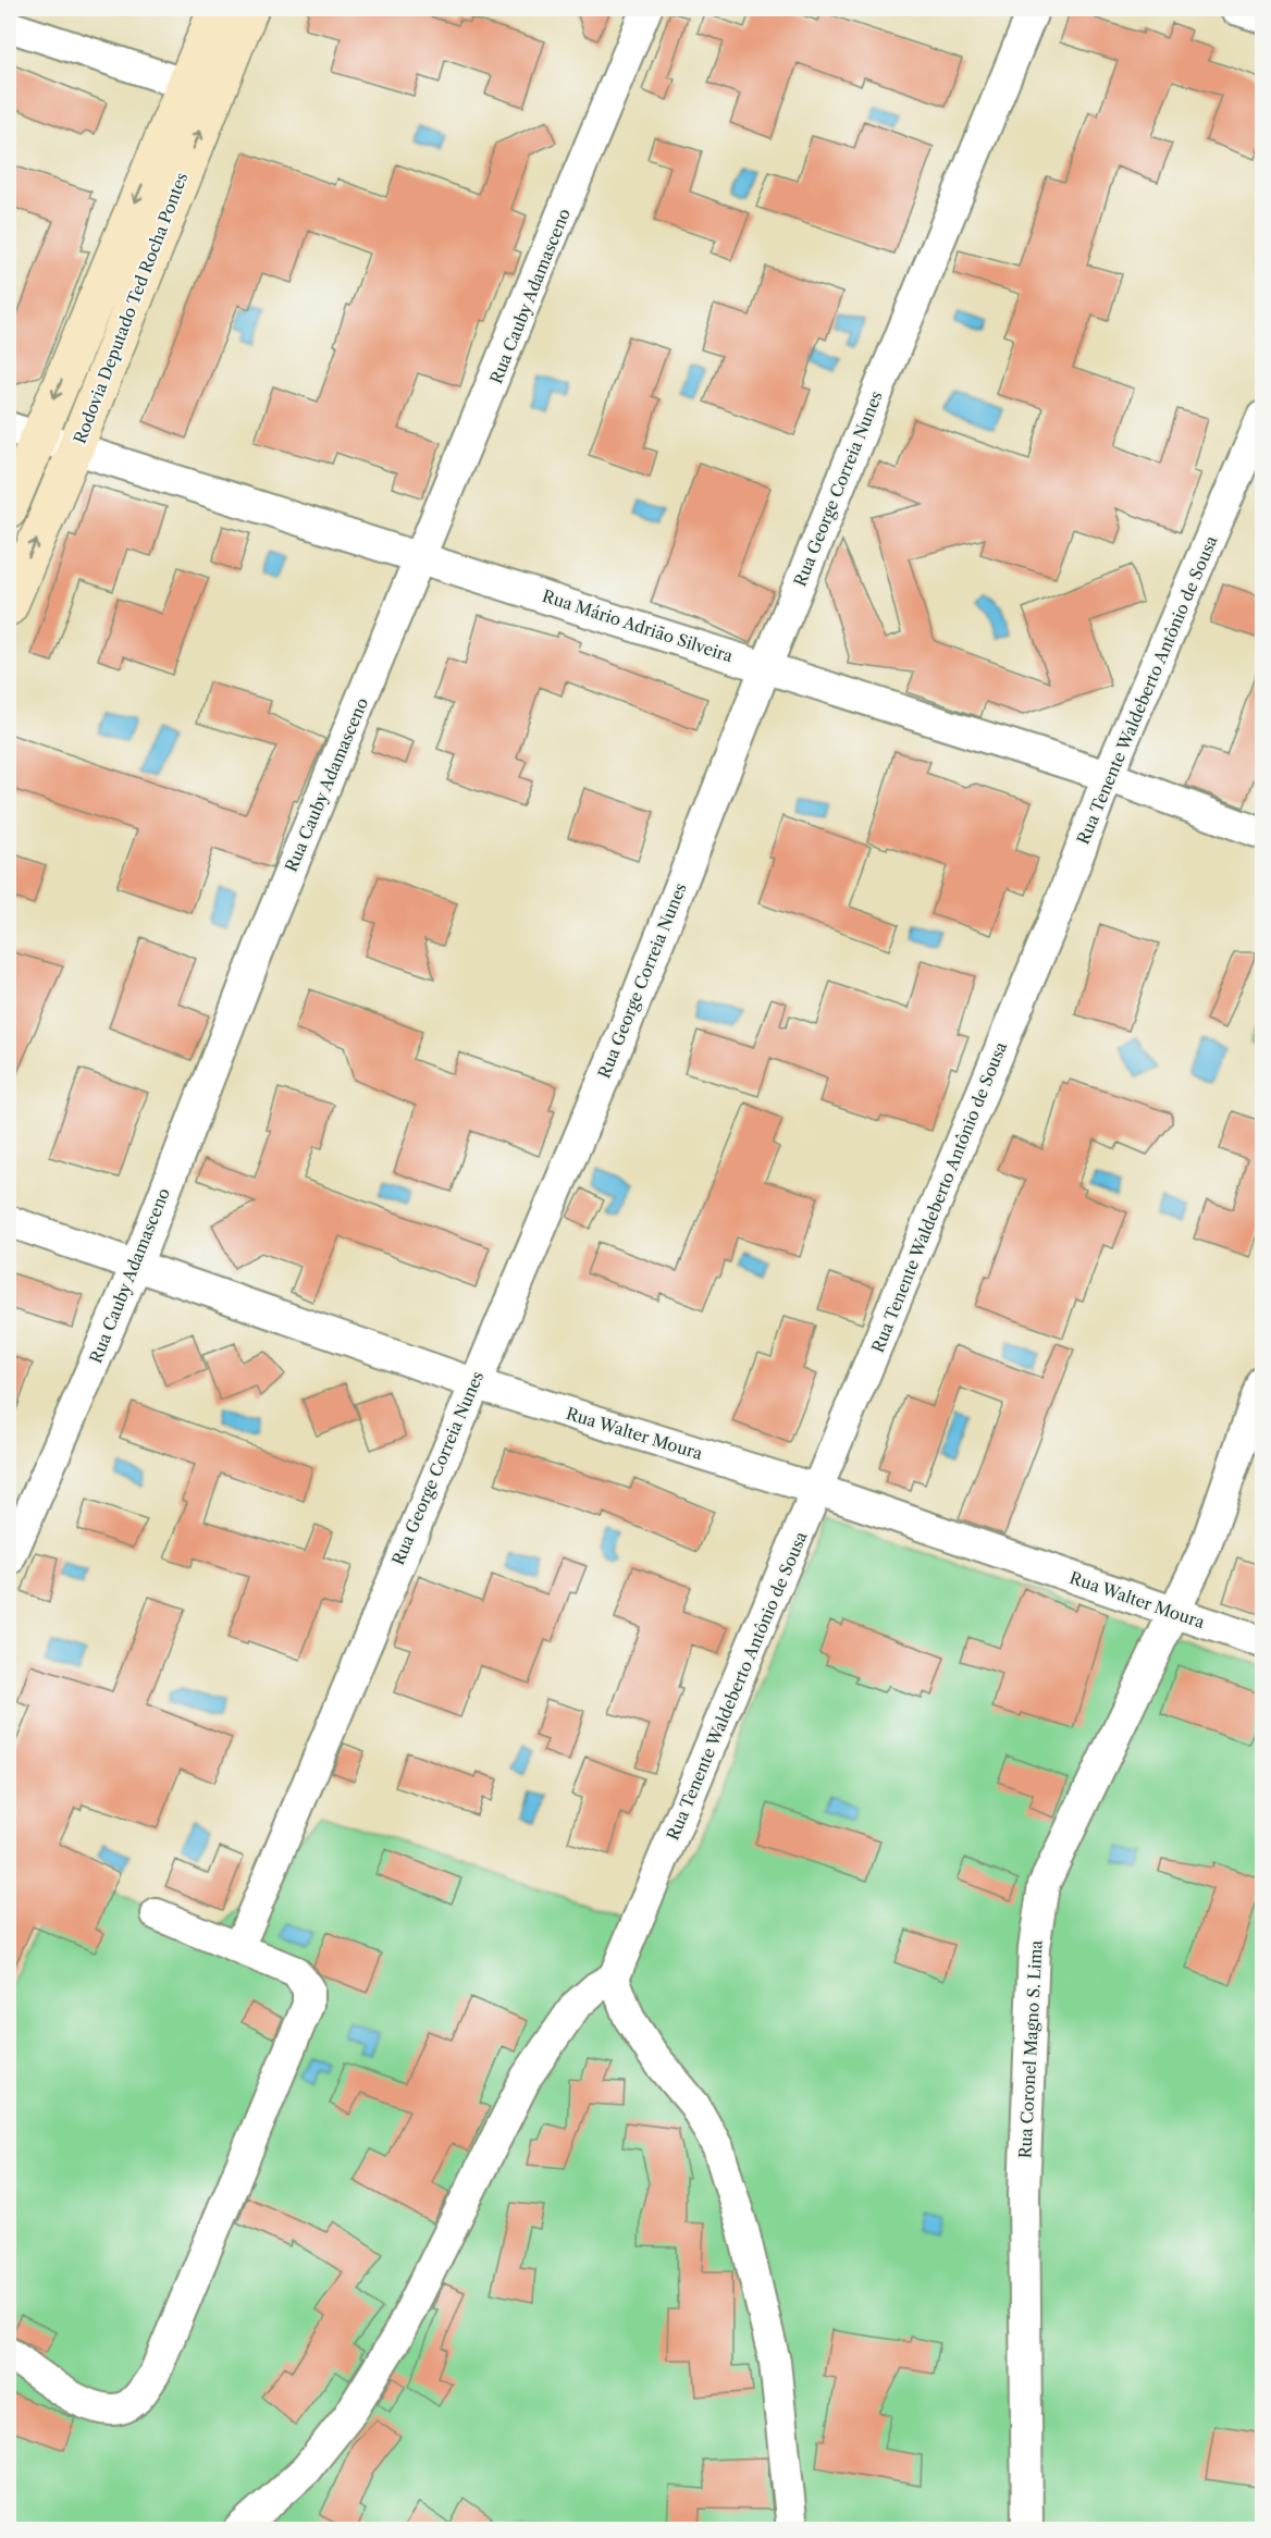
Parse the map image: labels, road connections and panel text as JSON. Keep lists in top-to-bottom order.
{
  "streets": {
    "main road": ["Rodovia Deputado Ted Rocha Pontes"],
    "street": [
      "Rua Cauby Adamasceno",
      "Rua George Correia Nunes",
      "Rua Mário Adrião Silveira",
      "Rua Tenente Waldeberto Antônio de Sousa",
      "Rua Walter Moura",
      "Rua Coronel Magno S. Lima"
    ]
  },
  "crossings": [
    ["Rua Cauby Adamasceno", "Rua Mário Adrião Silveira"],
    ["Rua Cauby Adamasceno", "Rua Walter Moura"],
    ["Rodovia Deputado Ted Rocha Pontes", "Rua Mário Adrião Silveira"],
    ["Rua George Correia Nunes", "Rua Mário Adrião Silveira"],
    ["Rua George Correia Nunes", "Rua Walter Moura"],
    ["Rua Mário Adrião Silveira", "Rua Tenente Waldeberto Antônio de Sousa"],
    ["Rua Tenente Waldeberto Antônio de Sousa", "Rua Walter Moura"],
    ["Rua Walter Moura", "Rua Coronel Magno S. Lima"]
  ]
}
